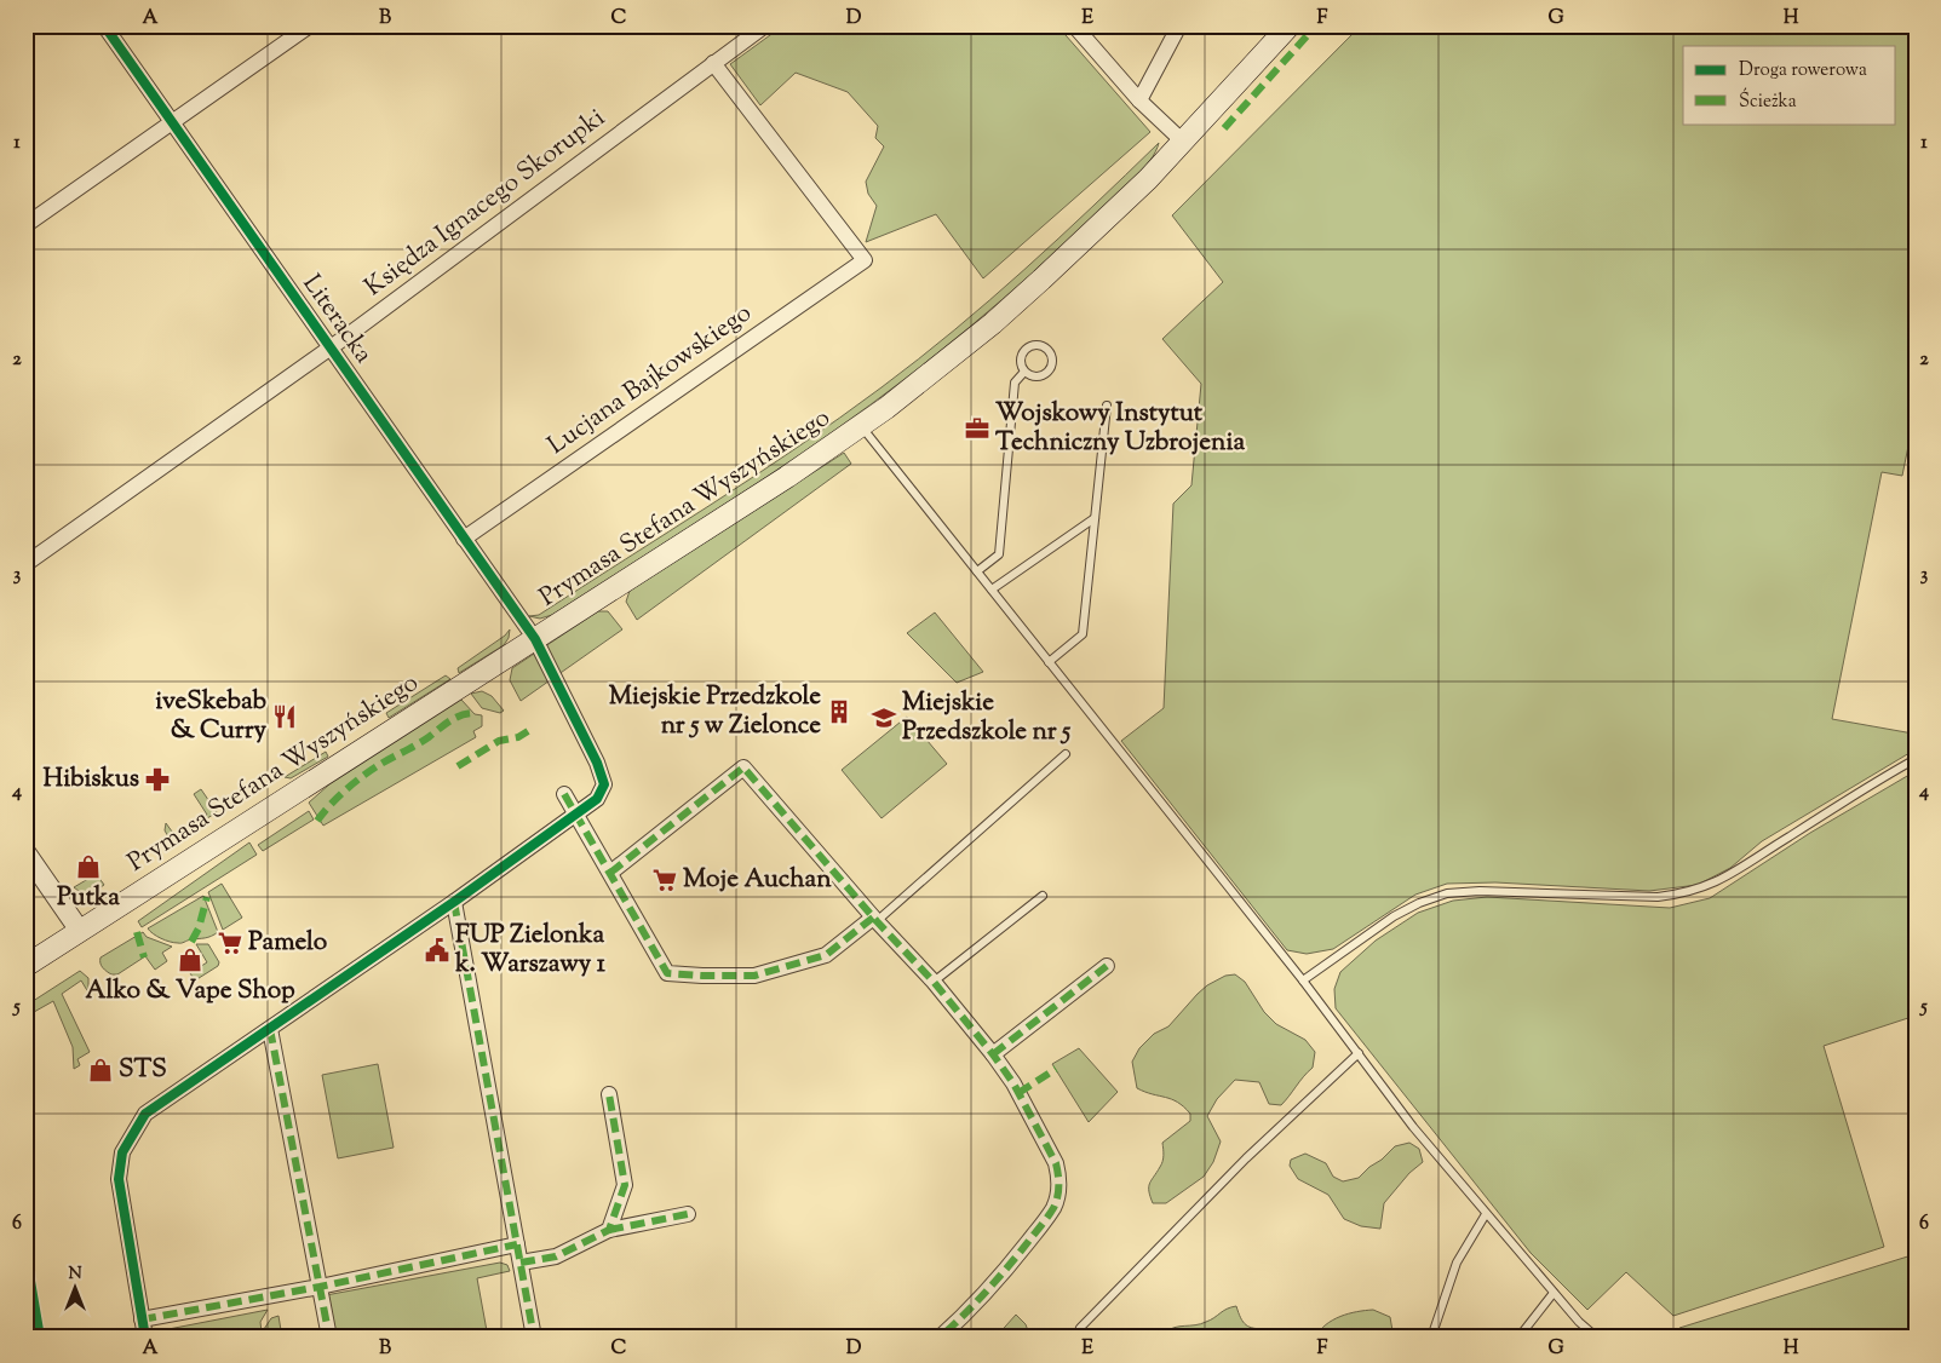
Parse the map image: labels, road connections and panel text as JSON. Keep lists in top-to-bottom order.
{
  "streets": {
    "main road": ["Prymasa Stefana Wyszyńskiego"],
    "street": ["Księdza Ignacego Skorupki", "Literacka", "Lucjana Bajkowskiego"]
  },
  "crossings": [
    ["Księdza Ignacego Skorupki", "Literacka"],
    ["Księdza Ignacego Skorupki", "Lucjana Bajkowskiego"],
    ["Literacka", "Lucjana Bajkowskiego"],
    ["Literacka", "Prymasa Stefana Wyszyńskiego"]
  ],
  "places": {
    "office": ["Wojskowy Instytut Techniczny Uzbrojenia"],
    "building": ["Miejskie Przedzkole nr 5 w Zielonce"],
    "restaurant": ["iveSkebab & Curry"],
    "school or university": ["Miejskie Przedszkole nr 5"],
    "pharmacy": ["Hibiskus"],
    "shop": ["Putka", "Alko & Vape Shop", "STS"],
    "supermarket": ["Moje Auchan", "Pamelo"],
    "public building": ["FUP Zielonka k. Warszawy 1"]
  },
  "legend": ["Droga rowerowa", "Ścieżka"],
  "north": "top",
  "grid": {
    "columns": [
      "A",
      "B",
      "C",
      "D",
      "E",
      "F",
      "G",
      "H"
    ],
    "rows": [
      "1",
      "2",
      "3",
      "4",
      "5",
      "6"
    ]
  }
}
